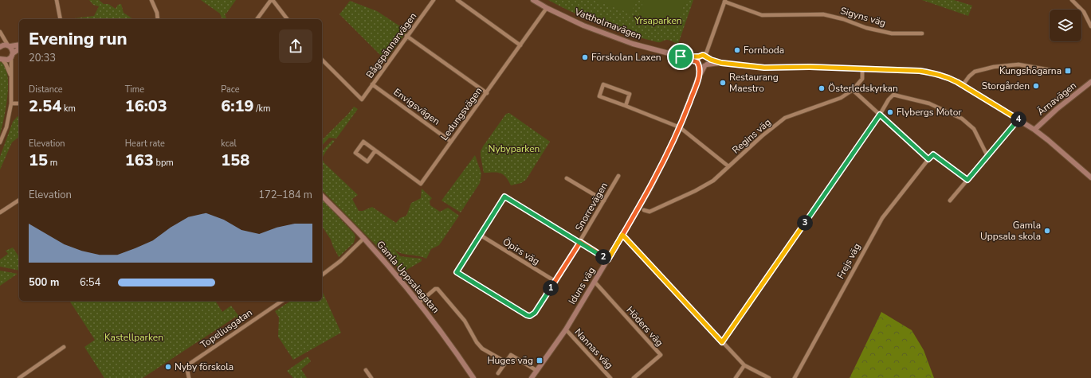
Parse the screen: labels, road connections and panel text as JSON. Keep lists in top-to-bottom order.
{
  "streets": {
    "street": [
      "Sigyns väg",
      "Vattholmavägen",
      "Bågspännarvägen",
      "Ärnavägen",
      "Envigsvägen",
      "Ledungsvägen",
      "Regins väg",
      "Snorrevägen",
      "Öpirs väg",
      "Frejs väg",
      "Gamla Uppsalagatan",
      "Iduns väg",
      "Höders väg",
      "Topeliusgatan",
      "Nannas väg"
    ]
  },
  "crossings": [
    ["Vattholmavägen", "Ärnavägen"],
    ["Vattholmavägen", "Ledungsvägen"],
    ["Vattholmavägen", "Regins väg"],
    ["Vattholmavägen", "Iduns väg"],
    ["Bågspännarvägen", "Envigsvägen"],
    ["Envigsvägen", "Ledungsvägen"],
    ["Snorrevägen", "Öpirs väg"],
    ["Iduns väg", "Höders väg"],
    ["Iduns väg", "Nannas väg"]
  ],
  "parks": ["Yrsaparken", "Nybyparken", "Kastellparken"],
  "places": {
    "other": [
      "Fornboda",
      "Förskolan Laxen",
      "Restaurang Maestro",
      "Storgården",
      "Österledskyrkan",
      "Flybergs Motor",
      "Gamla Uppsala skola",
      "Nyby förskola"
    ],
    "transit": ["Kungshögarna", "Huges väg"]
  },
  "page": {
    "heading": ["Evening run", "20:33"],
    "stats": [
      ["Distance", "2.54 km"],
      ["Time", "16:03"],
      ["Pace", "6:19 /km"],
      ["Elevation", "15 m"],
      ["Heart rate", "163 bpm"],
      ["kcal", "158"]
    ],
    "pins": [
      "4",
      "3",
      "2",
      "1"
    ],
    "chart": ["Elevation", "172–184 m"],
    "list": [
      {
        "name": "500 m",
        "note": "6:54"
      }
    ]
  }
}
